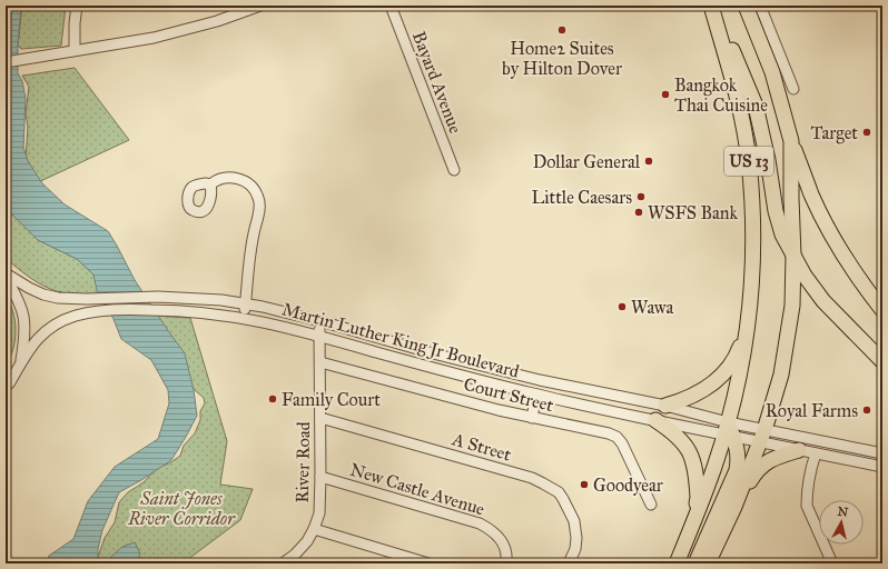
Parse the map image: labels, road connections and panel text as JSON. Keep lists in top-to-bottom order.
{
  "streets": {
    "highway": ["US 13"],
    "street": [
      "Bayard Avenue",
      "Martin Luther King Jr Boulevard",
      "Court Street",
      "A Street",
      "River Road",
      "New Castle Avenue"
    ]
  },
  "crossings": [
    ["US 13", "Martin Luther King Jr Boulevard"],
    ["Martin Luther King Jr Boulevard", "River Road"],
    ["Court Street", "River Road"],
    ["A Street", "River Road"],
    ["River Road", "New Castle Avenue"]
  ],
  "parks": ["Saint Jones River Corridor"],
  "places": [
    "Home2 Suites by Hilton Dover",
    "Bangkok Thai Cuisine",
    "Target",
    "Dollar General",
    "Little Caesars",
    "WSFS Bank",
    "Wawa",
    "Family Court",
    "Royal Farms",
    "Goodyear"
  ],
  "north": "top"
}
